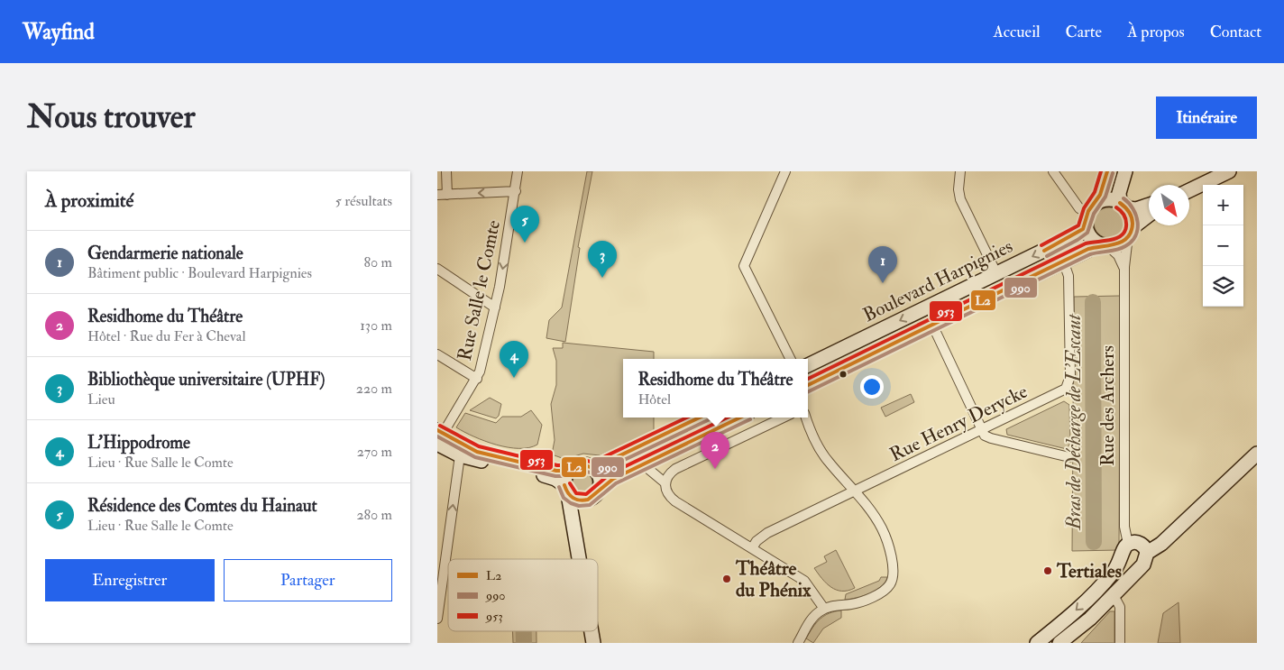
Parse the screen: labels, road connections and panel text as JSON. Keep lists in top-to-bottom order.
{
  "streets": {
    "main road": ["Boulevard Harpignies"],
    "street": ["Rue Salle le Comte", "Rue des Archers", "Rue Henry Derycke"]
  },
  "crossings": [
    ["Boulevard Harpignies", "Rue des Archers"],
    ["Boulevard Harpignies", "Rue Henry Derycke"]
  ],
  "one_way": ["Rue Salle le Comte"],
  "water": ["Bras de Décharge de L'Escaut"],
  "places": ["Tertiales", "Théâtre du Phénix"],
  "lines": ["transit line L2", "transit line 953", "transit line 990"],
  "legend": ["L2", "990", "953"],
  "north": "bottom right",
  "page": {
    "header": "Wayfind",
    "nav": [
      "Accueil",
      "Carte",
      "À propos",
      "Contact"
    ],
    "buttons": [
      "Itinéraire",
      ["Enregistrer", "Partager"]
    ],
    "title": "Nous trouver",
    "heading": ["À proximité", "5 résultats"],
    "map_buttons": ["+", "−"],
    "pins": [
      "5",
      "3",
      "1",
      "4",
      "2"
    ],
    "list": [
      {
        "mark": "1",
        "name": "Gendarmerie nationale",
        "note": "Bâtiment public · Boulevard Harpignies",
        "value": "80 m"
      },
      {
        "mark": "2",
        "name": "Residhome du Théâtre",
        "note": "Hôtel · Rue du Fer à Cheval",
        "value": "130 m"
      },
      {
        "mark": "3",
        "name": "Bibliothèque universitaire (UPHF)",
        "note": "Lieu",
        "value": "220 m"
      },
      {
        "mark": "4",
        "name": "L'Hippodrome",
        "note": "Lieu · Rue Salle le Comte",
        "value": "270 m"
      },
      {
        "mark": "5",
        "name": "Résidence des Comtes du Hainaut",
        "note": "Lieu · Rue Salle le Comte",
        "value": "280 m"
      }
    ],
    "popup": ["Residhome du Théâtre", "Hôtel"]
  }
}
